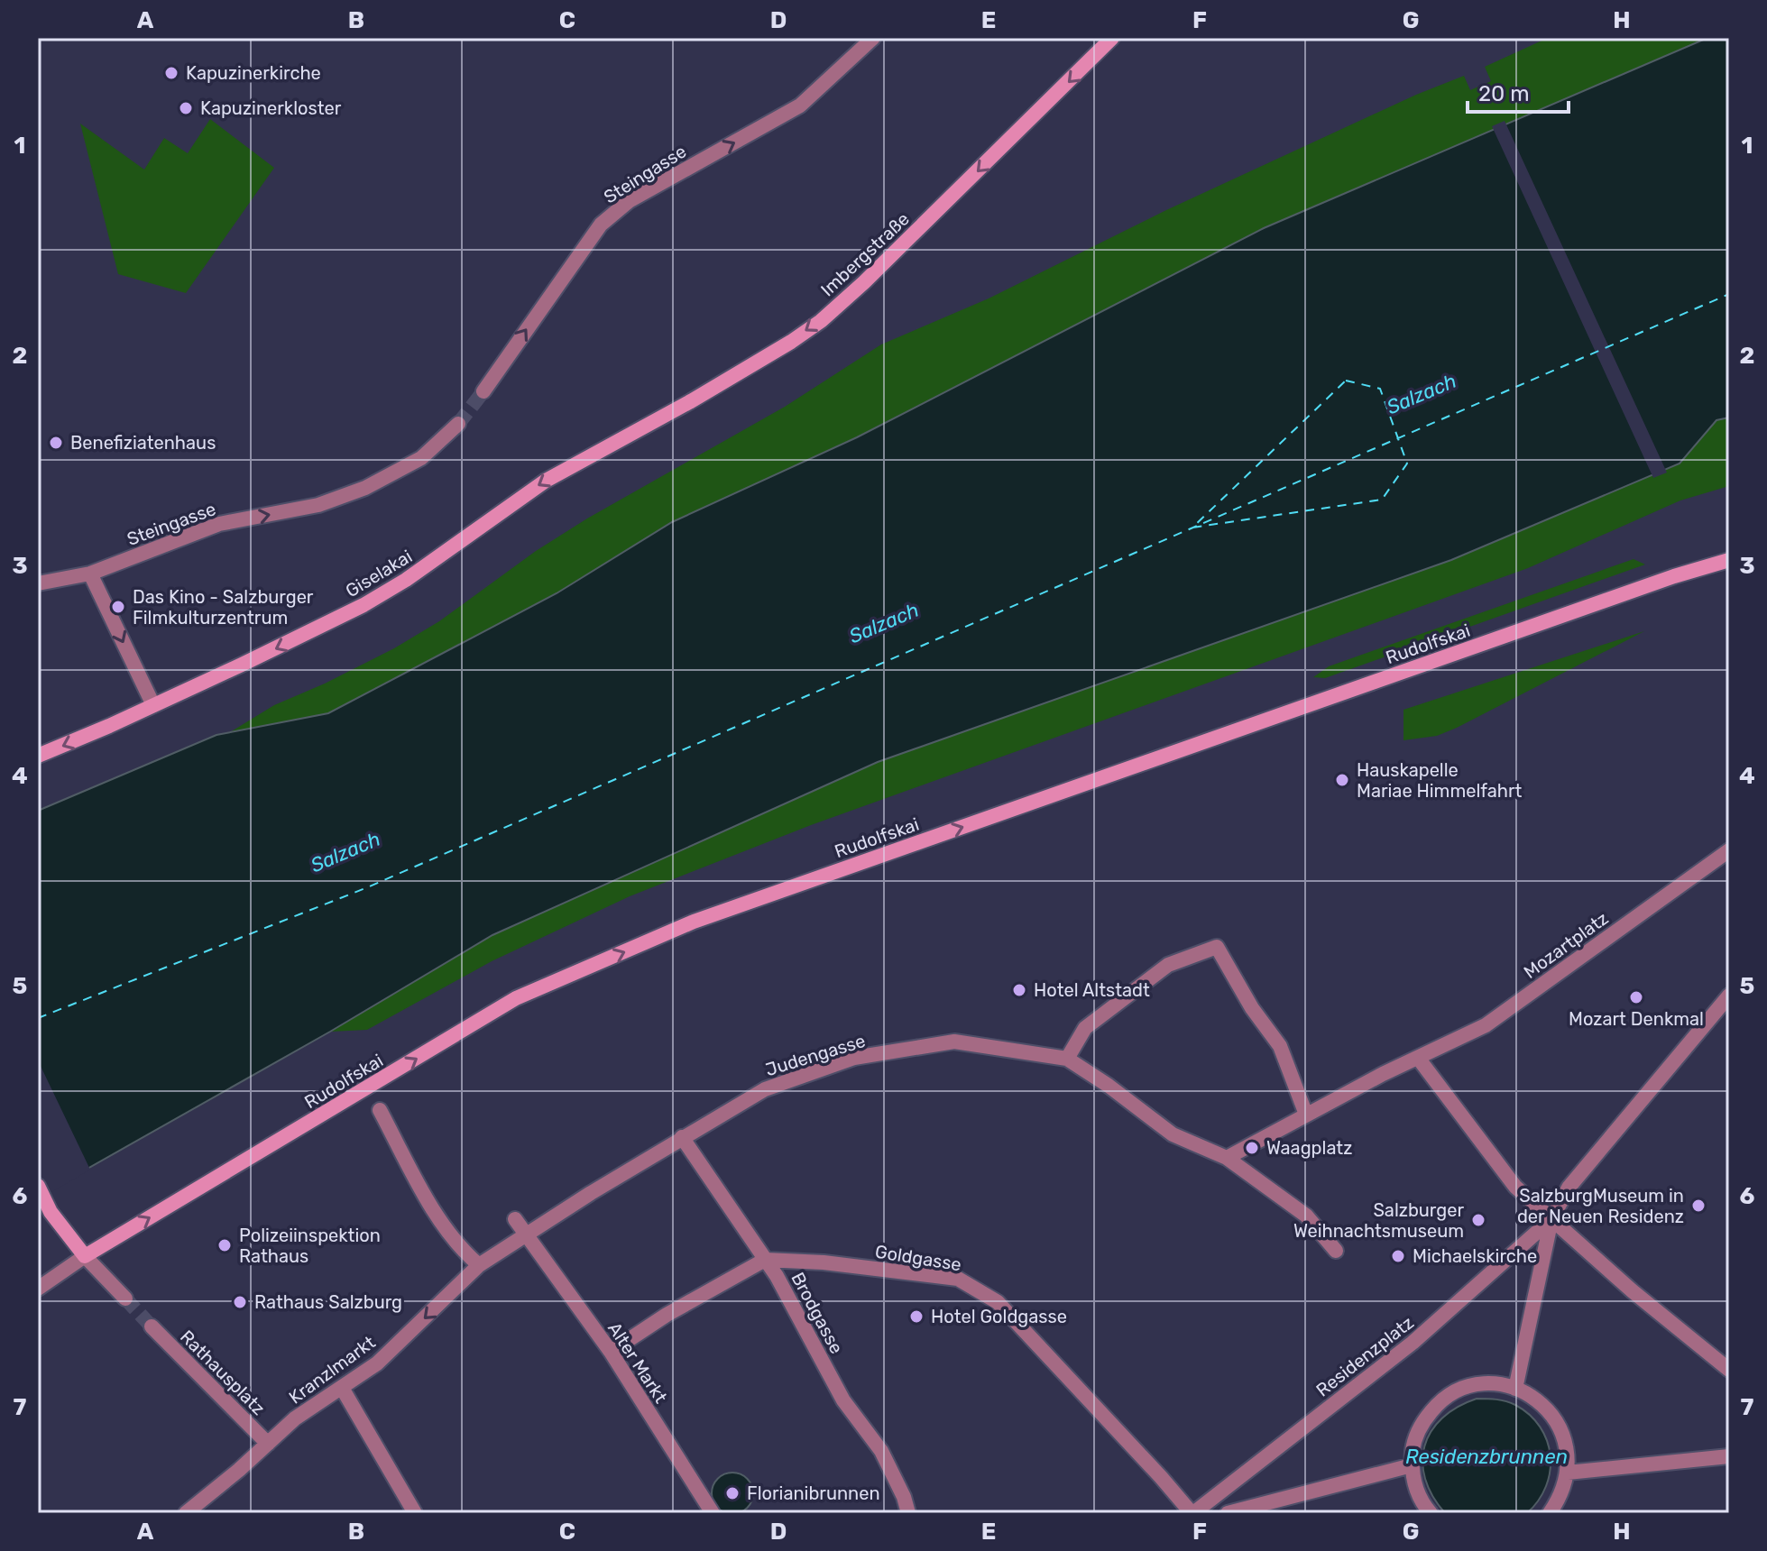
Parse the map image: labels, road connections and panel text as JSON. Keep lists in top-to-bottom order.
{
  "streets": {
    "main road": ["Imbergstraße", "Giselakai", "Rudolfskai"],
    "street": [
      "Steingasse",
      "Mozartplatz",
      "Judengasse",
      "Goldgasse",
      "Brodgasse",
      "Residenzplatz",
      "Alter Markt",
      "Kranzlmarkt",
      "Rathausplatz"
    ]
  },
  "crossings": [
    ["Imbergstraße", "Giselakai"],
    ["Judengasse", "Brodgasse"],
    ["Judengasse", "Alter Markt"],
    ["Goldgasse", "Brodgasse"],
    ["Goldgasse", "Residenzplatz"],
    ["Kranzlmarkt", "Rathausplatz"]
  ],
  "one_way": [
    "Steingasse",
    "Imbergstraße",
    "Giselakai",
    "Rudolfskai",
    "Kranzlmarkt"
  ],
  "water": ["Salzach", "Residenzbrunnen"],
  "places": [
    "Kapuzinerkirche",
    "Kapuzinerkloster",
    "Benefiziatenhaus",
    "Das Kino - Salzburger Filmkulturzentrum",
    "Hauskapelle Mariae Himmelfahrt",
    "Hotel Altstadt",
    "Mozart Denkmal",
    "Waagplatz",
    "SalzburgMuseum in der Neuen Residenz",
    "Salzburger Weihnachtsmuseum",
    "Polizeiinspektion Rathaus",
    "Michaelskirche",
    "Rathaus Salzburg",
    "Hotel Goldgasse",
    "Florianibrunnen"
  ],
  "scale_bar": "20 m",
  "grid": {
    "columns": [
      "A",
      "B",
      "C",
      "D",
      "E",
      "F",
      "G",
      "H"
    ],
    "rows": [
      "1",
      "2",
      "3",
      "4",
      "5",
      "6",
      "7"
    ]
  }
}
